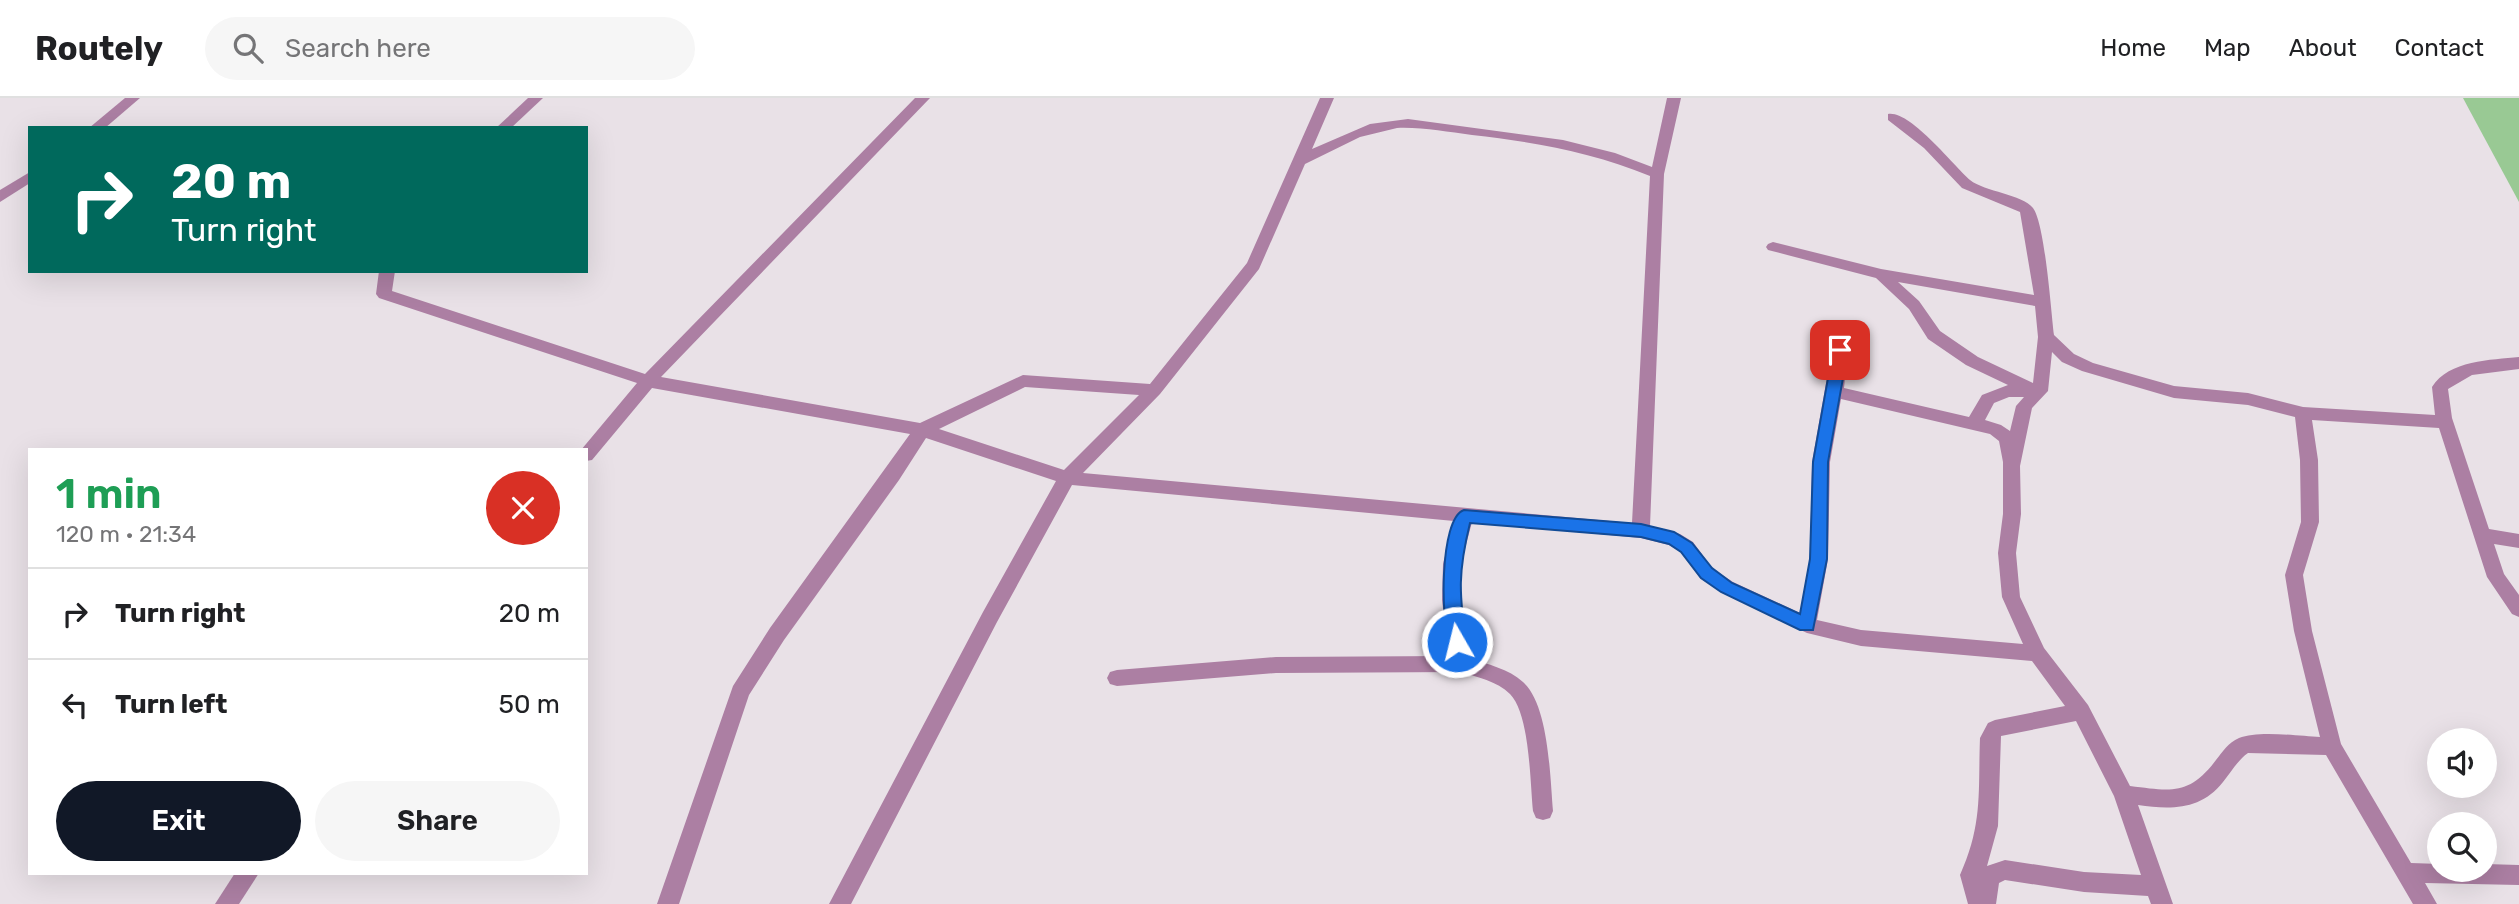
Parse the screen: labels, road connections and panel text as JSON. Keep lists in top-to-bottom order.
{
  "page": {
    "header": "Routely",
    "search": "Search here",
    "nav": [
      "Home",
      "Map",
      "About",
      "Contact"
    ],
    "turn": ["20 m", "Turn right"],
    "heading": ["1 min", "120 m · 21:34"],
    "list": [
      {
        "name": "Turn right",
        "value": "20 m"
      },
      {
        "name": "Turn left",
        "value": "50 m"
      }
    ],
    "buttons": ["Exit", "Share"]
  }
}
